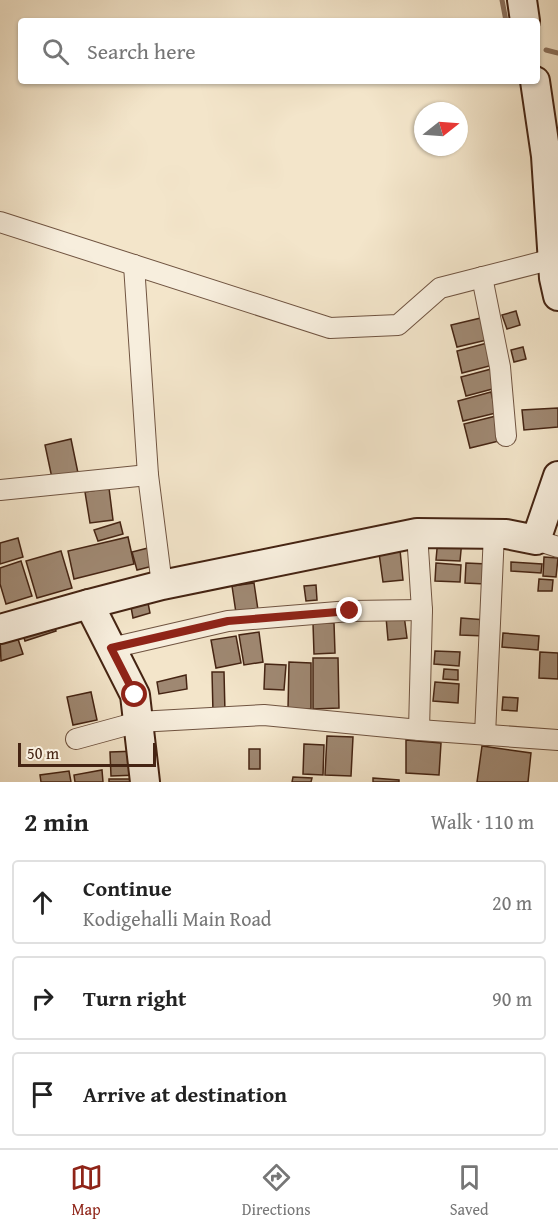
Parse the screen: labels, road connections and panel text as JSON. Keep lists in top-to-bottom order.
{
  "scale_bar": "50 m",
  "north": "right",
  "page": {
    "search": "Search here",
    "scale": "50 m",
    "heading": ["2 min", "Walk · 110 m"],
    "list": [
      ["Continue", "Kodigehalli Main Road", "20 m"],
      ["Turn right", "90 m"],
      "Arrive at destination"
    ],
    "nav": ["Map", "Directions", "Saved"]
  }
}
